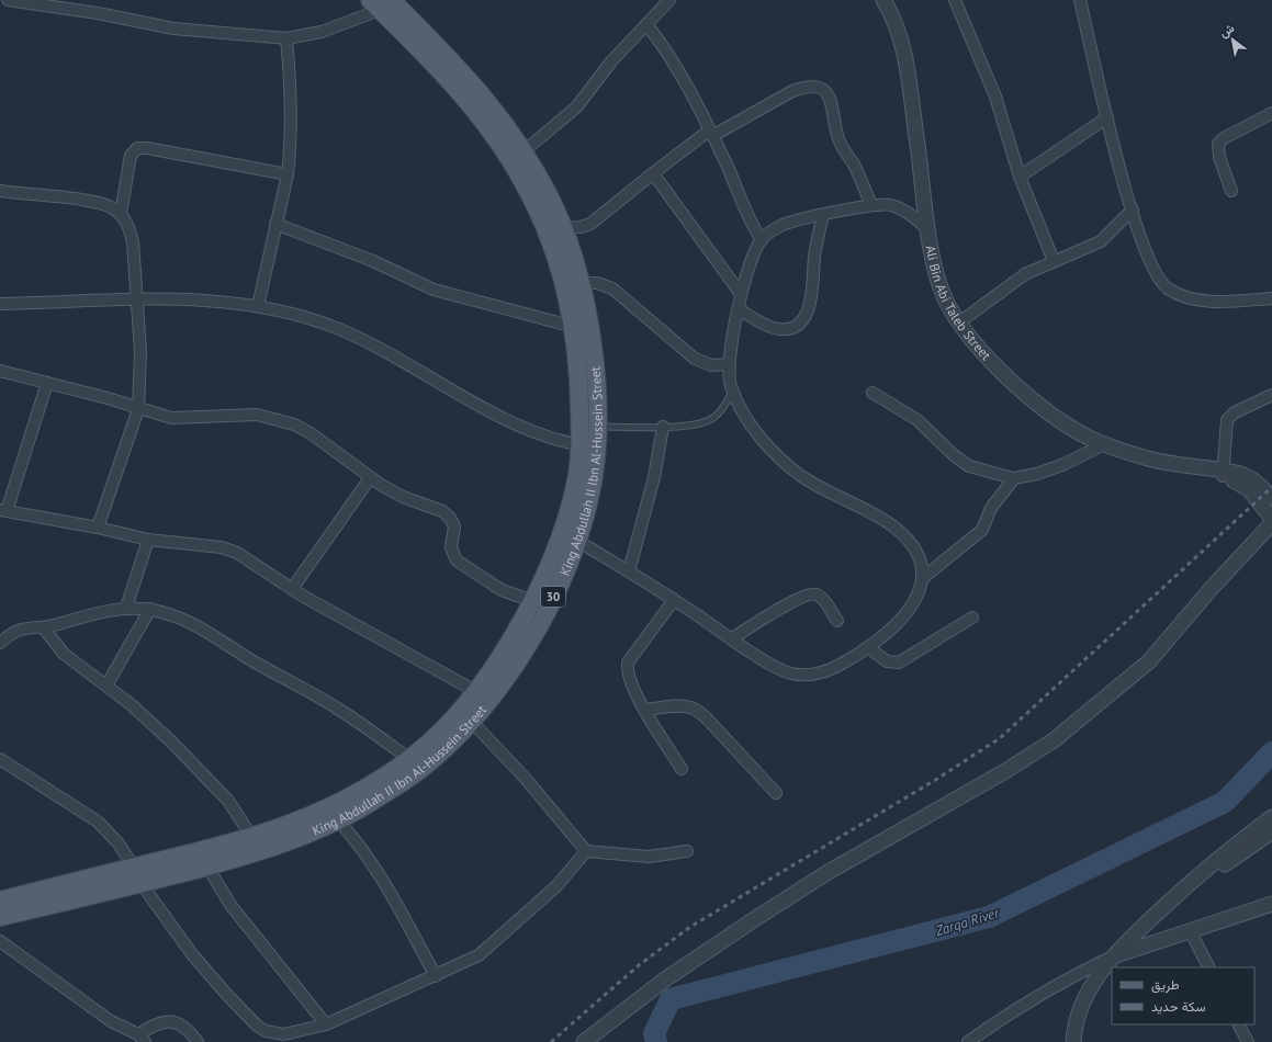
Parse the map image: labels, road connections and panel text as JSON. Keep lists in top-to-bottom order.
{
  "streets": {
    "main road": ["King Abdullah II Ibn Al-Hussein Street", "30"],
    "street": ["Ali Bin Abi Taleb Street"]
  },
  "water": ["Zarqa River"],
  "legend": ["طريق", "سكة حديد"],
  "north": "top left"
}
